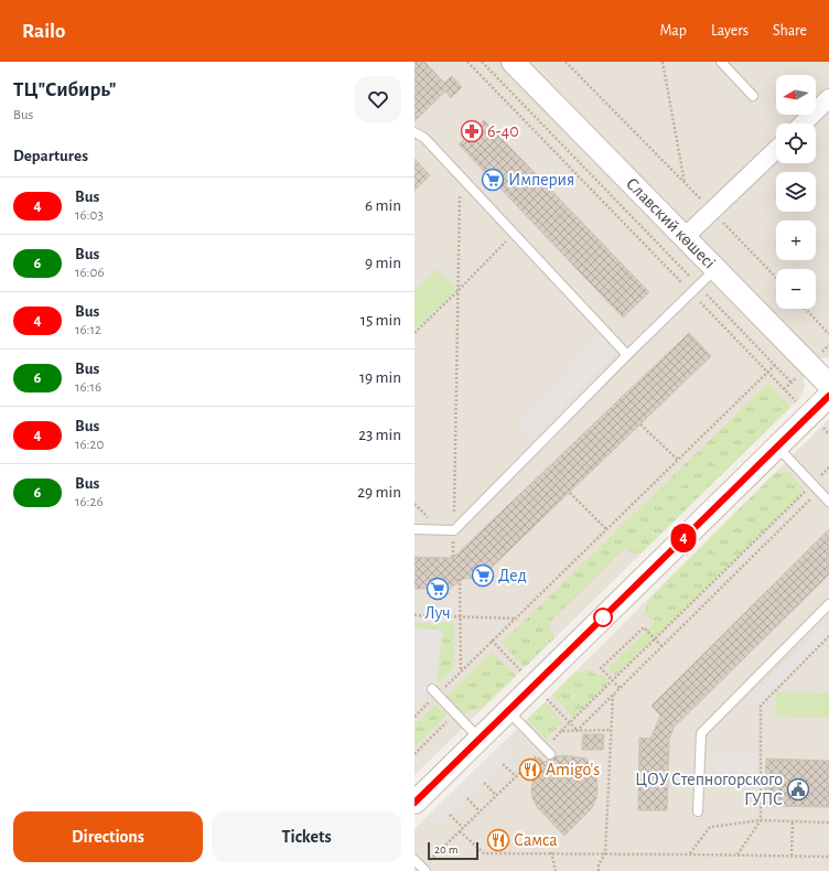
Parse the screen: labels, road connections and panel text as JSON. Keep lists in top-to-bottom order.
{
  "streets": {
    "street": ["Славский көшесі"]
  },
  "places": {
    "pharmacy": ["6-40"],
    "supermarket": ["Империя", "Дед", "Луч"],
    "restaurant": ["Amigo's", "Самса"],
    "public building": ["ЦОУ Степногорского ГУПС"]
  },
  "lines": ["bus line 4"],
  "scale_bar": "20 m",
  "north": "left",
  "page": {
    "header": "Railo",
    "nav": ["Map", "Layers", "Share"],
    "heading": [
      ["ТЦ\"Сибирь\"", "Bus"],
      "Departures"
    ],
    "on_map": "4",
    "map_buttons": ["+", "−"],
    "list": [
      {
        "mark": "4",
        "name": "Bus",
        "note": "16:03",
        "value": "6 min"
      },
      {
        "mark": "6",
        "name": "Bus",
        "note": "16:06",
        "value": "9 min"
      },
      {
        "mark": "4",
        "name": "Bus",
        "note": "16:12",
        "value": "15 min"
      },
      {
        "mark": "6",
        "name": "Bus",
        "note": "16:16",
        "value": "19 min"
      },
      {
        "mark": "4",
        "name": "Bus",
        "note": "16:20",
        "value": "23 min"
      },
      {
        "mark": "6",
        "name": "Bus",
        "note": "16:26",
        "value": "29 min"
      }
    ],
    "buttons": ["Directions", "Tickets"],
    "scale": "20 m"
  }
}
